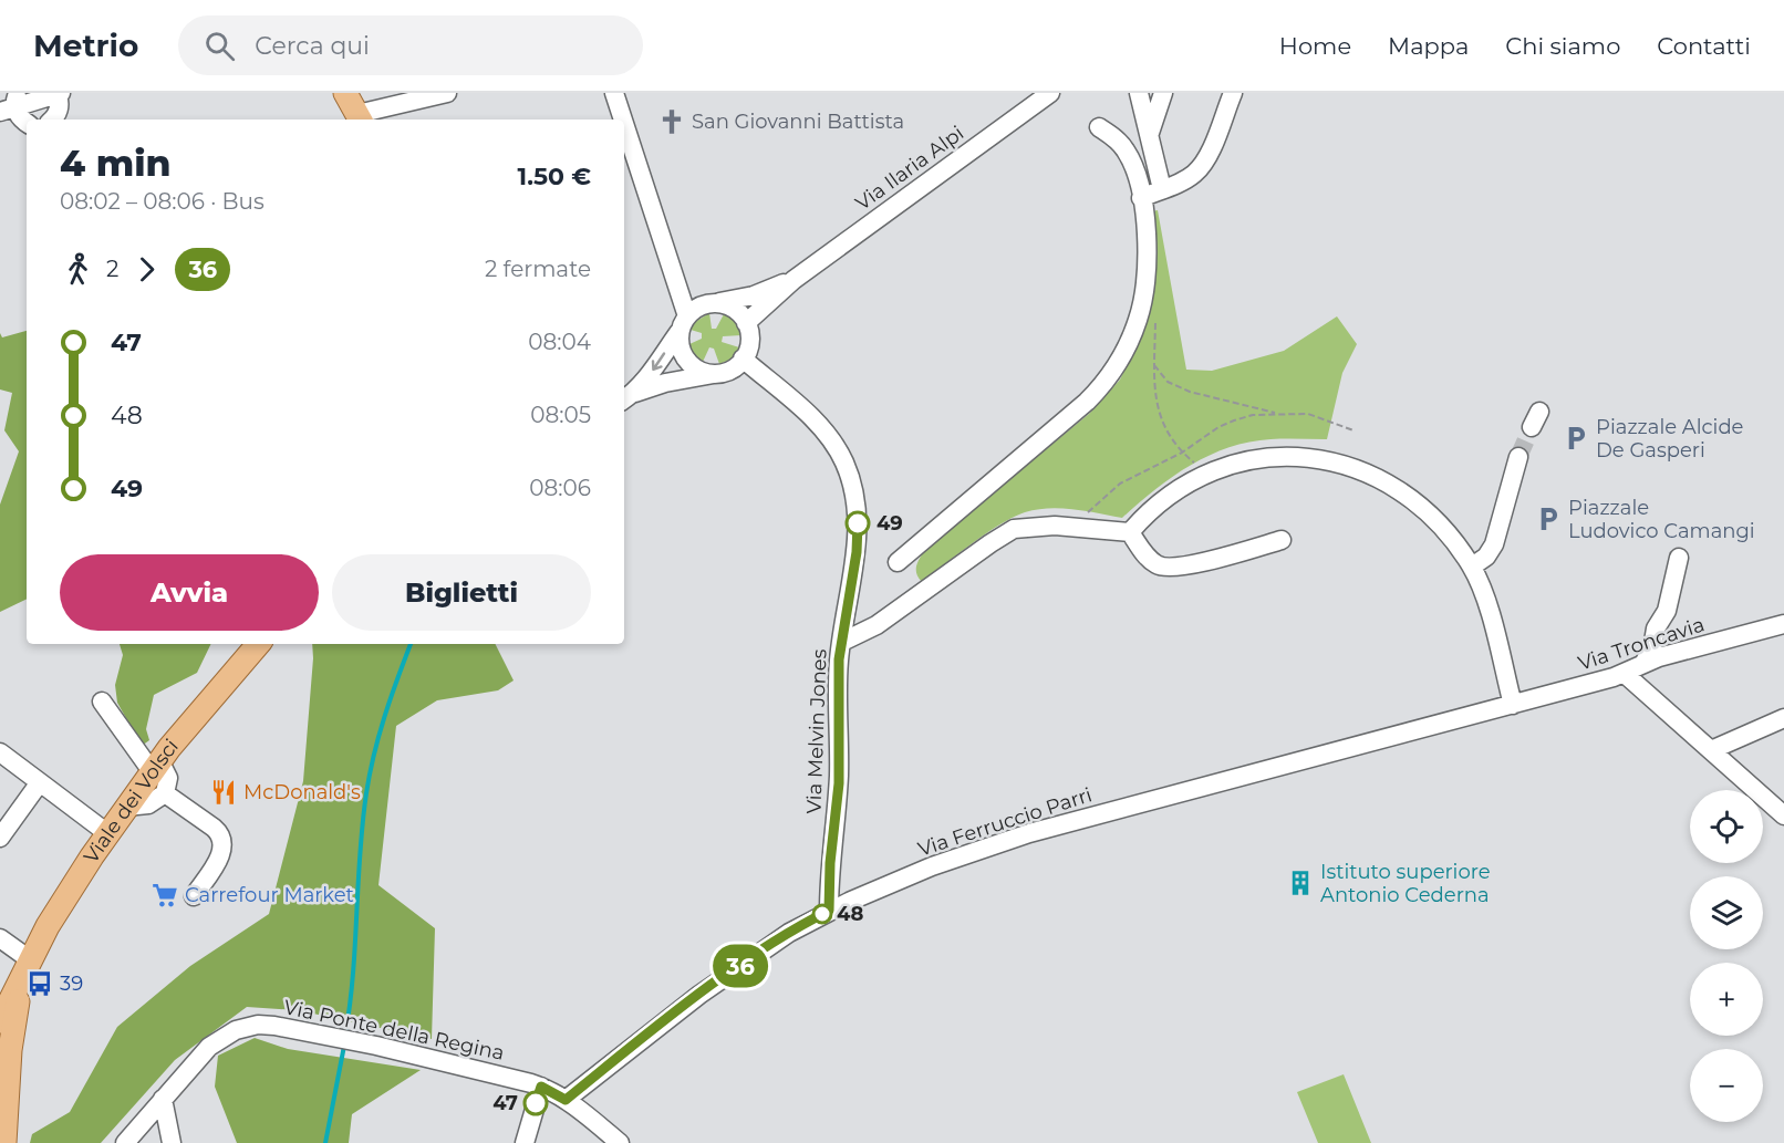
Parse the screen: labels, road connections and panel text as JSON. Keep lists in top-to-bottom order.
{
  "streets": {
    "main road": ["Viale dei Volsci"],
    "street": [
      "Via Ilaria Alpi",
      "Via Troncavia",
      "Via Melvin Jones",
      "Via Ferruccio Parri",
      "Via Ponte della Regina"
    ]
  },
  "crossings": [
    ["Via Ilaria Alpi", "Via Melvin Jones"],
    ["Via Troncavia", "Via Ferruccio Parri"],
    ["Via Melvin Jones", "Via Ferruccio Parri"],
    ["Via Ferruccio Parri", "Via Ponte della Regina"]
  ],
  "places": {
    "church": ["San Giovanni Battista"],
    "parking": ["Piazzale Alcide De Gasperi", "Piazzale Ludovico Camangi"],
    "other": ["49", "48", "47"],
    "restaurant": ["McDonald's"],
    "building": ["Istituto superiore Antonio Cederna"],
    "supermarket": ["Carrefour Market"],
    "bus stop": ["39"]
  },
  "lines": ["bus line 36"],
  "page": {
    "header": "Metrio",
    "search": "Cerca qui",
    "nav": [
      "Home",
      "Mappa",
      "Chi siamo",
      "Contatti"
    ],
    "on_map": "36",
    "heading": ["4 min", "08:02 – 08:06 · Bus", "1.50 €"],
    "legs": ["2", "36", "2 fermate"],
    "list": [
      {
        "name": "47",
        "value": "08:04"
      },
      {
        "name": "48",
        "value": "08:05"
      },
      {
        "name": "49",
        "value": "08:06"
      }
    ],
    "buttons": ["Avvia", "Biglietti"],
    "map_buttons": ["+", "−"]
  }
}
